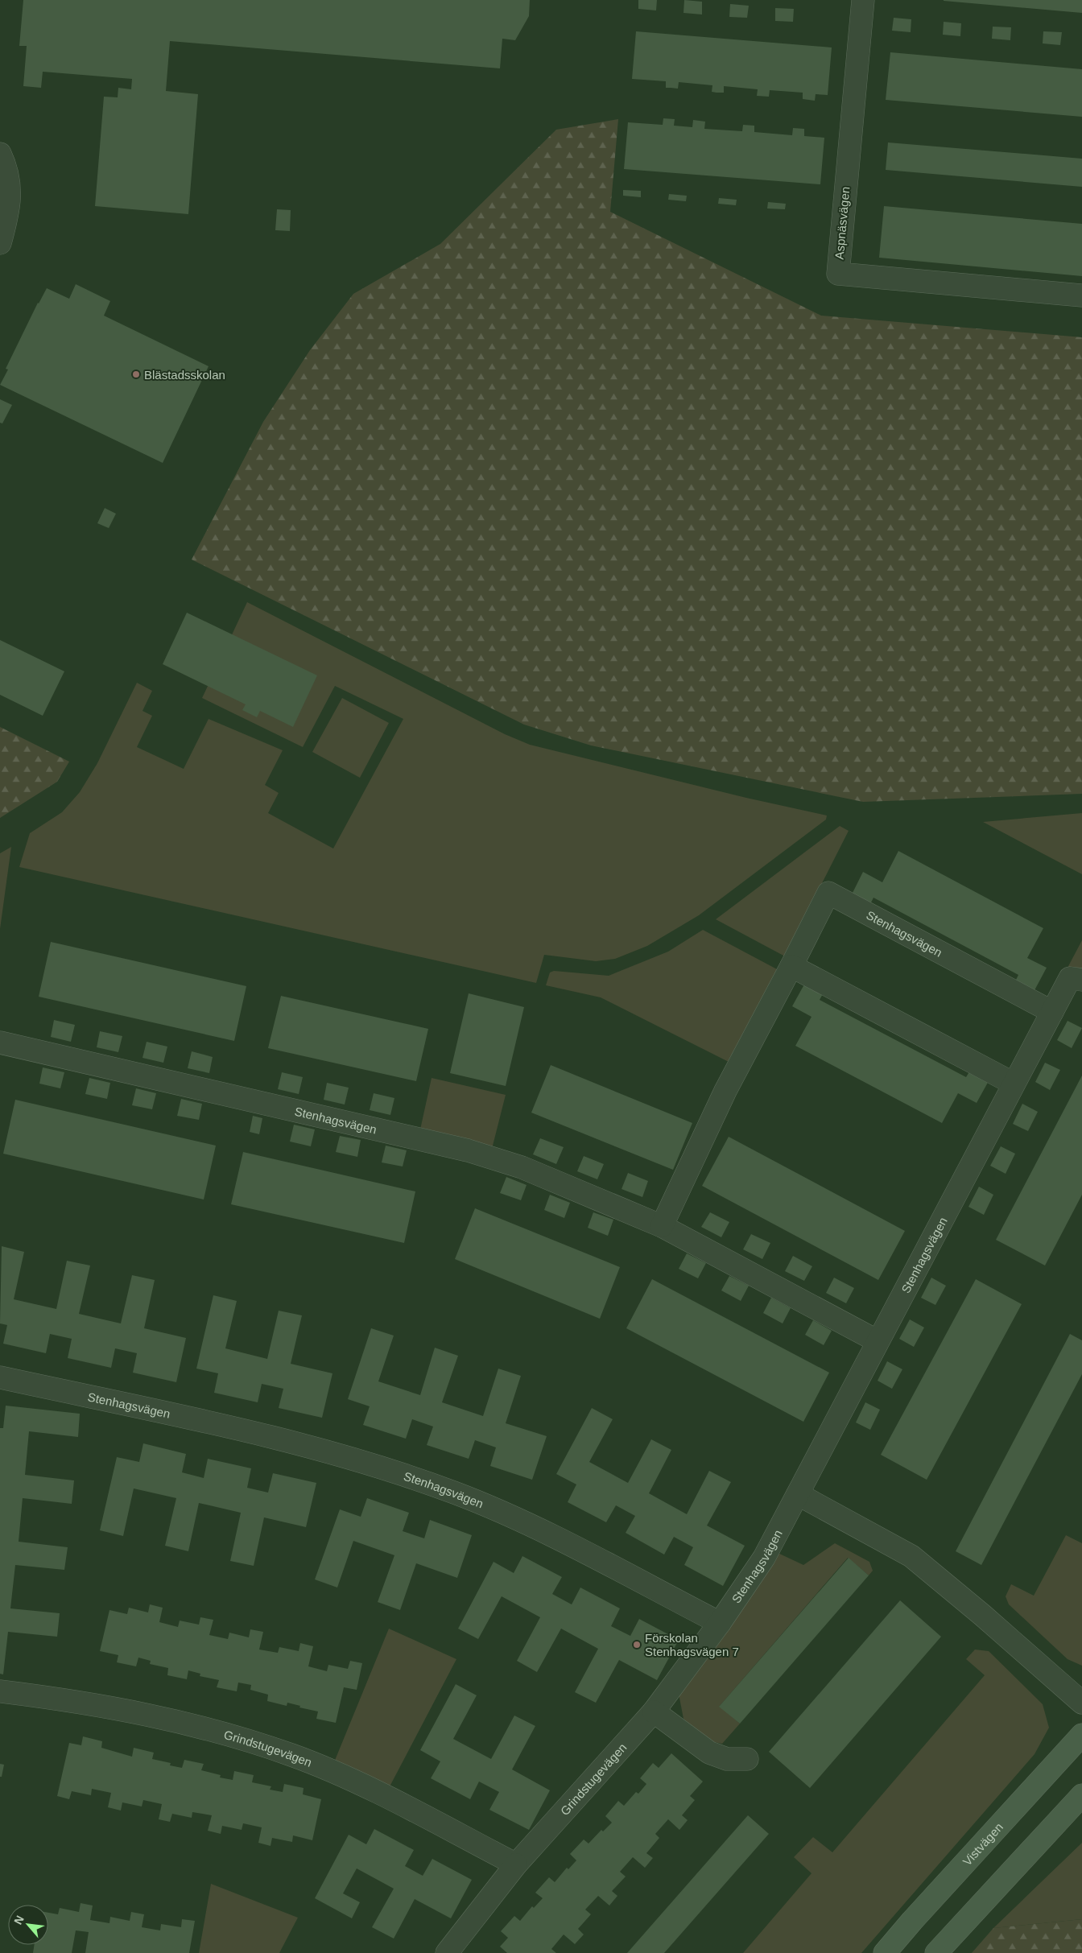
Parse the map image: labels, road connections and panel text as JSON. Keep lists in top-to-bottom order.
{
  "streets": {
    "main road": ["Vistvägen"],
    "street": ["Aspnäsvägen", "Stenhagsvägen", "Grindstugevägen"]
  },
  "crossings": [
    ["Stenhagsvägen", "Grindstugevägen"]
  ],
  "places": ["Blästadsskolan", "Förskolan Stenhagsvägen 7"],
  "north": "top left"
}
